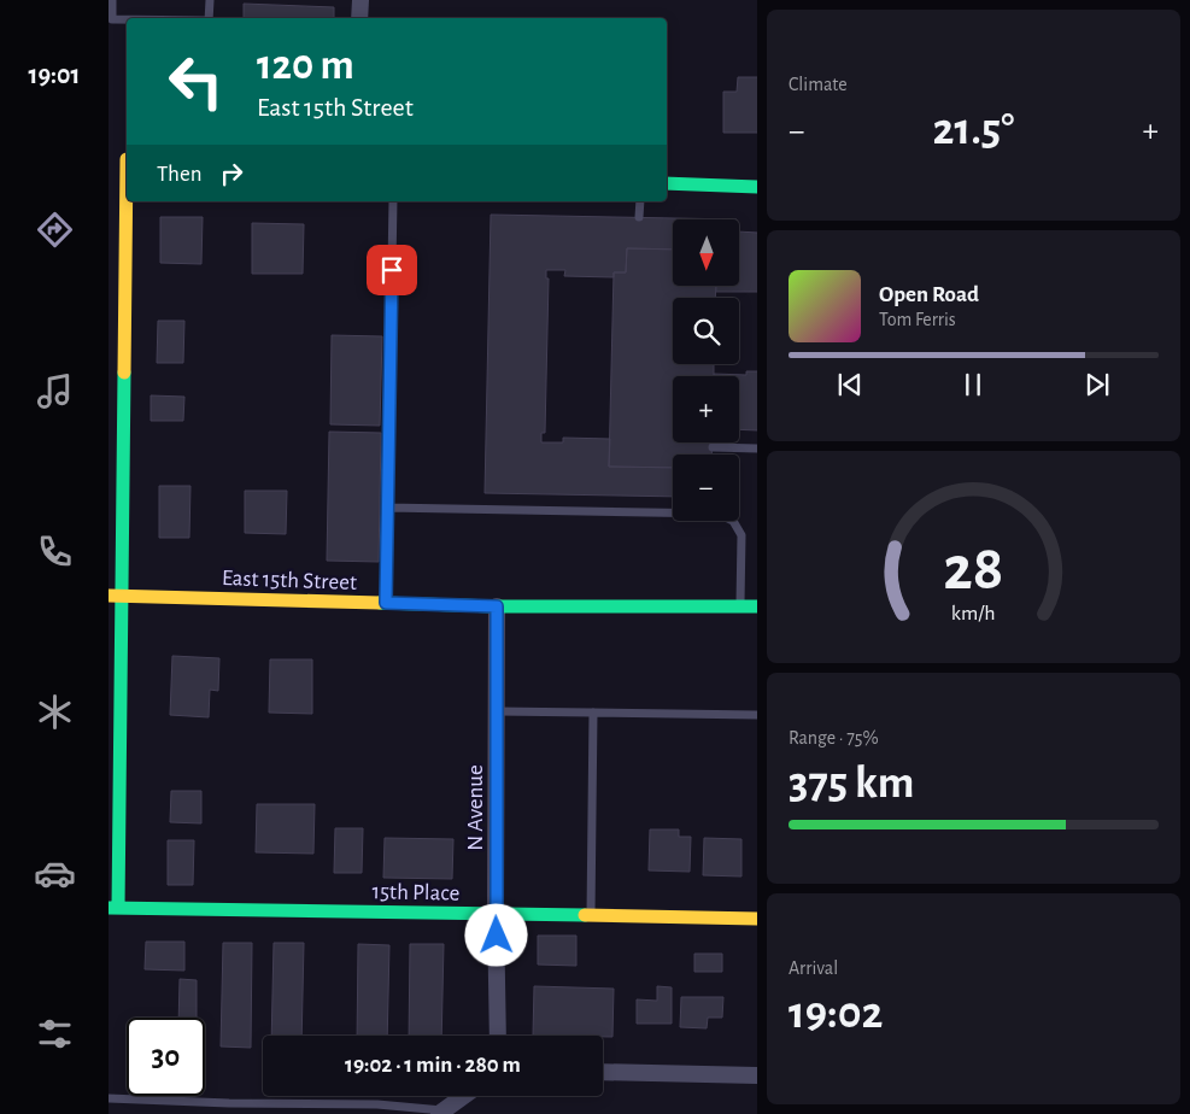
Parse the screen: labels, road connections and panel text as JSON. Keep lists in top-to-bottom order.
{
  "streets": {
    "street": ["East 15th Street", "N Avenue", "15th Place"]
  },
  "crossings": [
    ["East 15th Street", "N Avenue"],
    ["N Avenue", "15th Place"]
  ],
  "north": "bottom",
  "page": {
    "tabs": "19:01",
    "tile": [
      "Climate",
      ["Range · 75%", "375 km"],
      ["Arrival", "19:02"]
    ],
    "turn": ["120 m", "East 15th Street"],
    "heat": ["−", "21.5°", "+"],
    "then": "Then",
    "map_buttons": ["+", "−"],
    "song": ["Open Road", "Tom Ferris"],
    "limit": "30",
    "trip": "19:02 · 1 min · 280 m",
    "gauge": ["28", "km/h"]
  }
}
